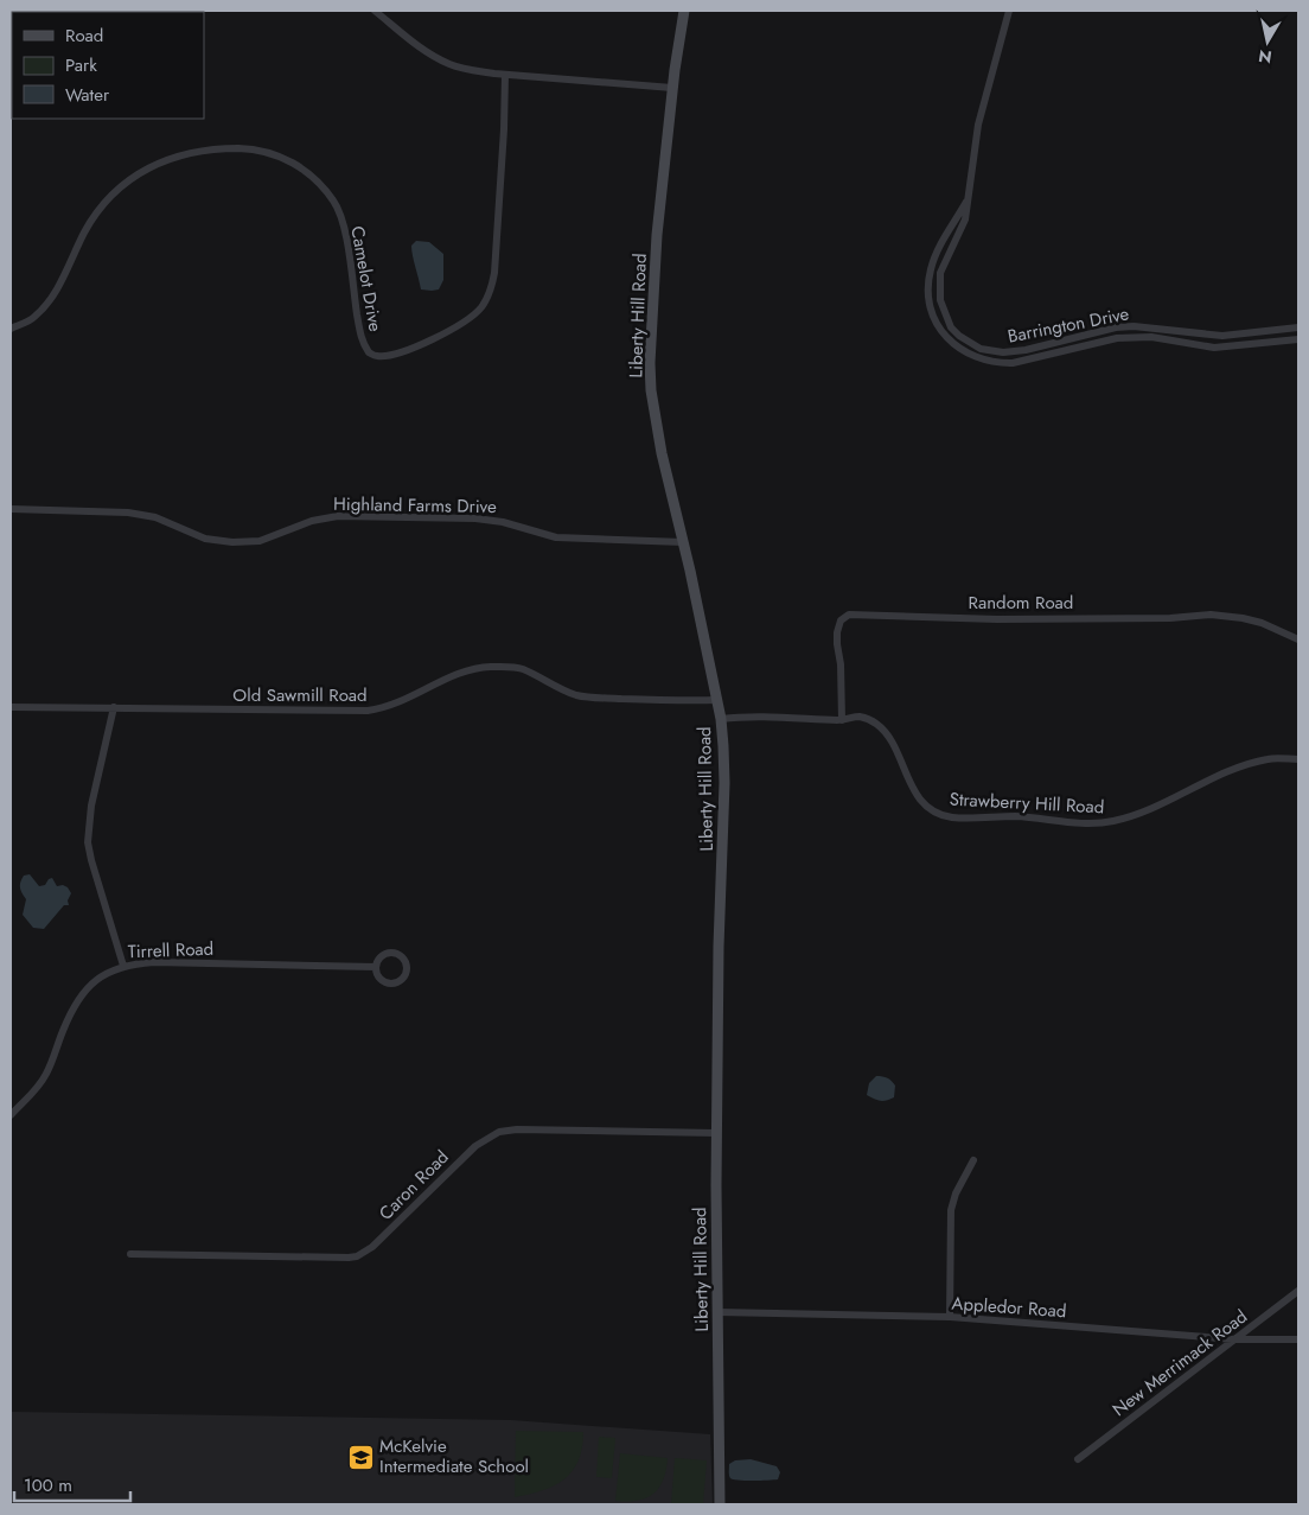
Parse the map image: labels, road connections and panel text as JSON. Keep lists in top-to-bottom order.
{
  "streets": {
    "street": [
      "Camelot Drive",
      "Liberty Hill Road",
      "Barrington Drive",
      "Highland Farms Drive",
      "Random Road",
      "Old Sawmill Road",
      "Strawberry Hill Road",
      "Tirrell Road",
      "Caron Road",
      "Appledor Road",
      "New Merrimack Road"
    ]
  },
  "crossings": [
    ["Liberty Hill Road", "Highland Farms Drive"],
    ["Liberty Hill Road", "Old Sawmill Road"],
    ["Liberty Hill Road", "Strawberry Hill Road"],
    ["Liberty Hill Road", "Caron Road"],
    ["Liberty Hill Road", "Appledor Road"],
    ["Random Road", "Strawberry Hill Road"],
    ["Appledor Road", "New Merrimack Road"]
  ],
  "places": {
    "school or university": ["McKelvie Intermediate School"]
  },
  "legend": ["Road", "Park", "Water"],
  "scale_bar": "100 m",
  "north": "bottom"
}
